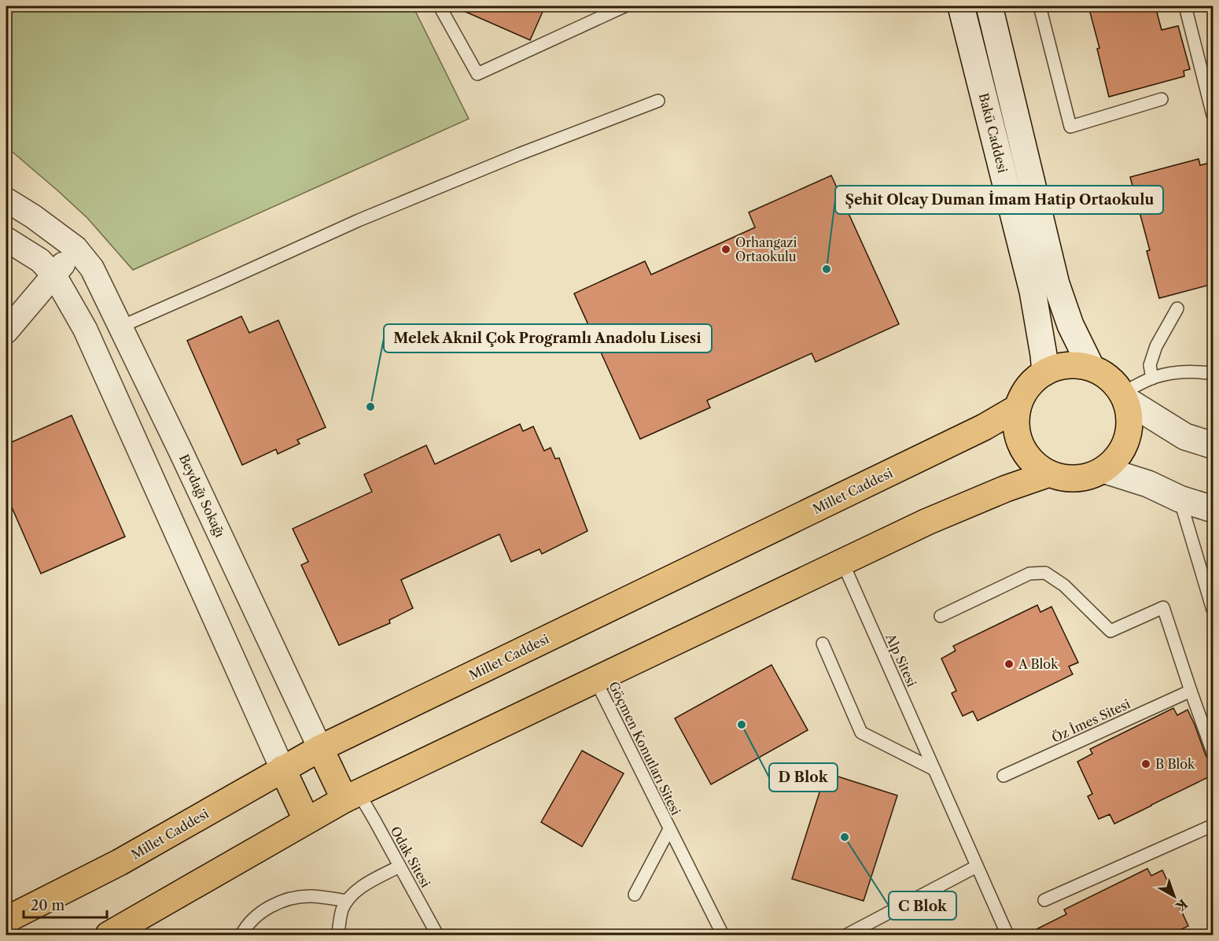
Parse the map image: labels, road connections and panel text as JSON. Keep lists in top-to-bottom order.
{
  "streets": {
    "main road": ["Bakü Caddesi", "Millet Caddesi"],
    "street": ["Beydağı Sokağı"],
    "lane": [
      "Alp Sitesi",
      "Öz İmes Sitesi",
      "Göçmen Konutları Sitesi",
      "Odak Sitesi"
    ]
  },
  "crossings": [
    ["Bakü Caddesi", "Millet Caddesi"],
    ["Millet Caddesi", "Beydağı Sokağı"]
  ],
  "places": [
    "Orhangazi Ortaokulu",
    "Şehit Olcay Duman İmam Hatip Ortaokulu",
    "Melek Aknil Çok Programlı Anadolu Lisesi",
    "A Blok",
    "D Blok",
    "B Blok",
    "C Blok"
  ],
  "scale_bar": "20 m",
  "north": "bottom right"
}
